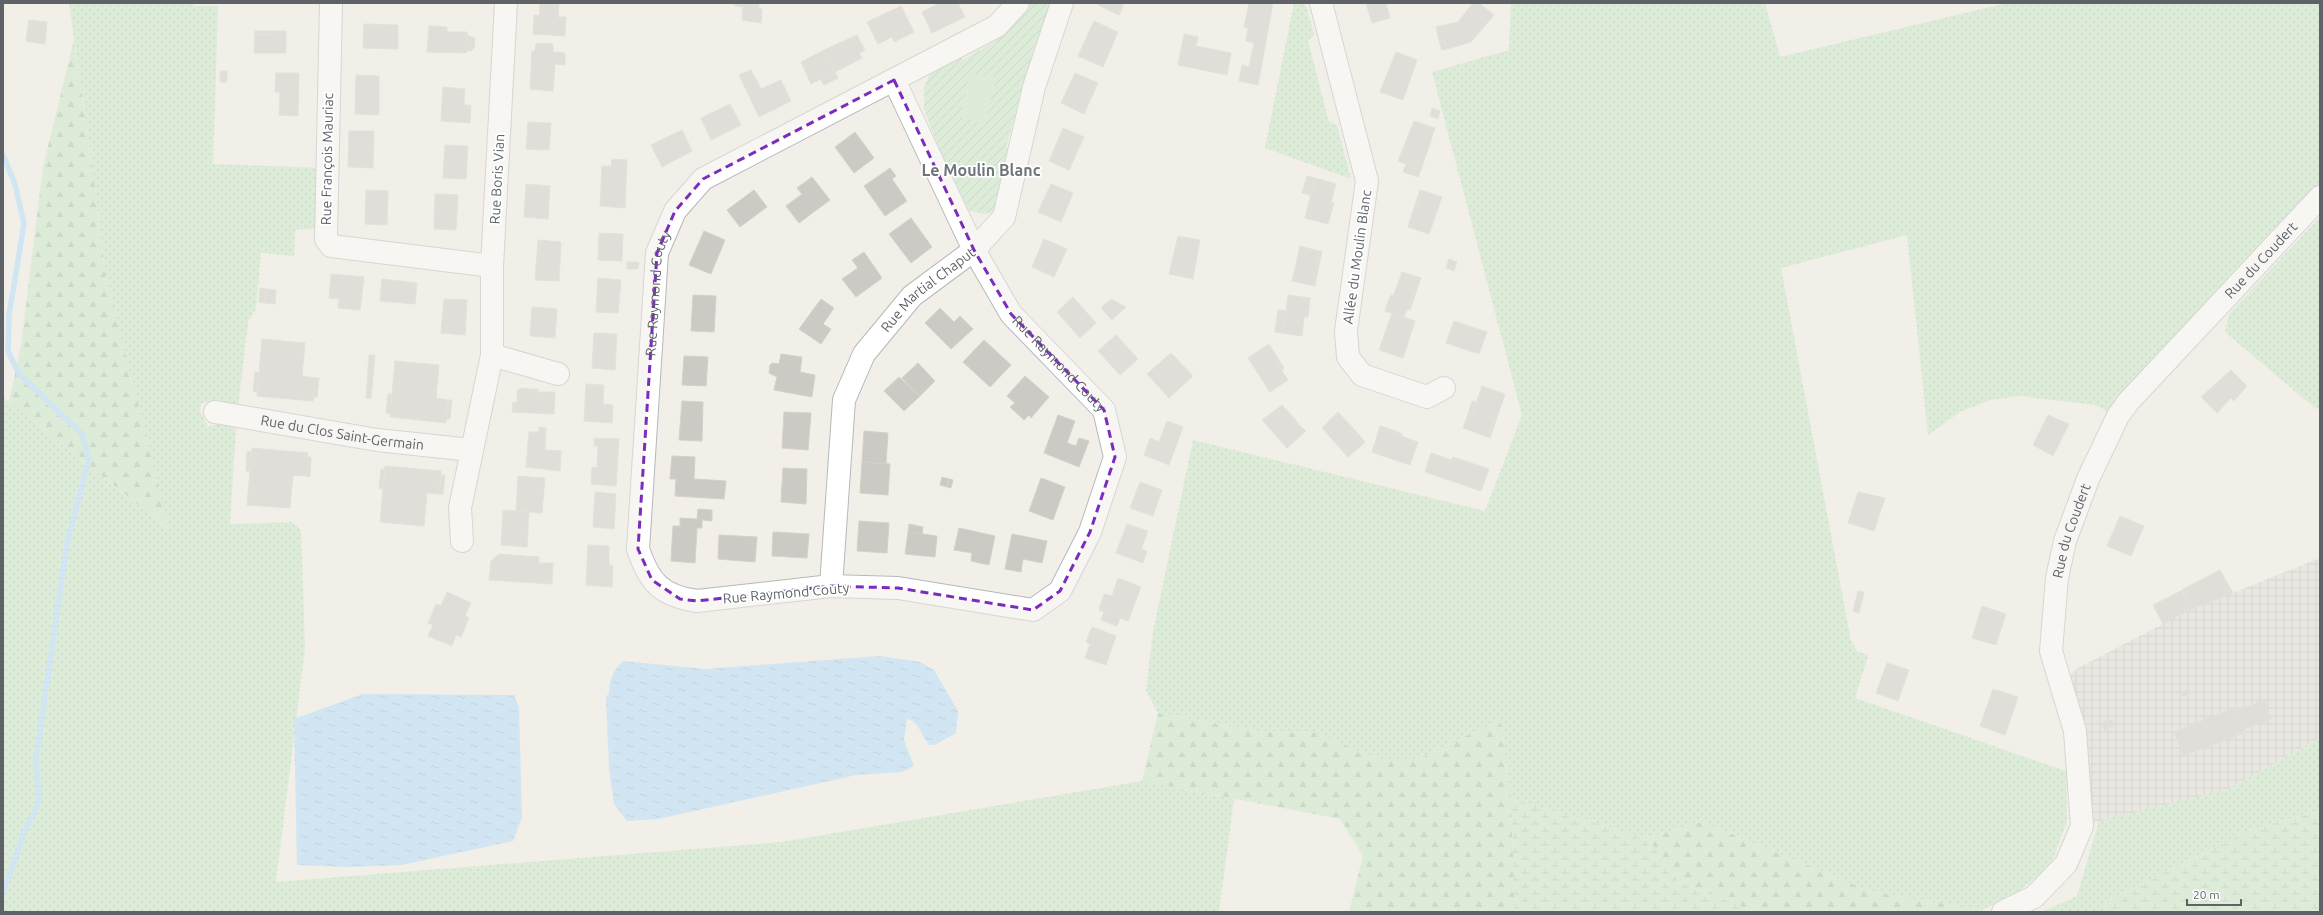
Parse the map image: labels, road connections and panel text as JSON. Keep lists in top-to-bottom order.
{
  "streets": {
    "street": [
      "Rue François Mauriac",
      "Rue Boris Vian",
      "Allée du Moulin Blanc",
      "Rue du Coudert",
      "Rue Martial Chaput",
      "Rue Raymond Couty",
      "Rue du Clos Saint-Germain"
    ]
  },
  "crossings": [
    ["Rue François Mauriac", "Rue Boris Vian"],
    ["Rue Boris Vian", "Rue du Clos Saint-Germain"],
    ["Rue Martial Chaput", "Rue Raymond Couty"]
  ],
  "districts": ["Le Moulin Blanc"],
  "scale_bar": "20 m"
}
